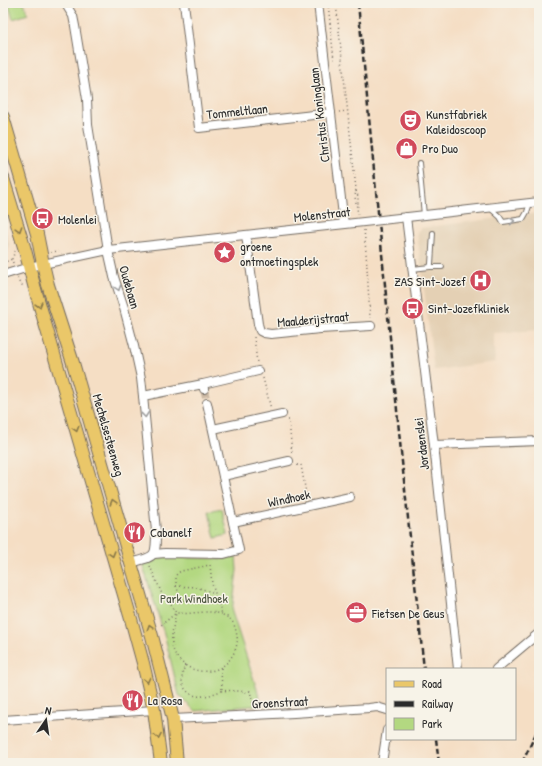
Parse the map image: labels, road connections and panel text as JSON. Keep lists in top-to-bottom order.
{
  "streets": {
    "main road": ["Mechelsesteenweg"],
    "street": [
      "Tommeltlaan",
      "Christus Koninglaan",
      "Molenstraat",
      "Oudebaan",
      "Maalderijstraat",
      "Jordaenslei",
      "Windhoek",
      "Groenstraat"
    ]
  },
  "crossings": [
    ["Tommeltlaan", "Christus Koninglaan"],
    ["Christus Koninglaan", "Molenstraat"],
    ["Molenstraat", "Oudebaan"],
    ["Molenstraat", "Maalderijstraat"],
    ["Molenstraat", "Mechelsesteenweg"],
    ["Molenstraat", "Jordaenslei"],
    ["Mechelsesteenweg", "Groenstraat"]
  ],
  "one_way": ["Oudebaan"],
  "parks": ["Park Windhoek"],
  "places": {
    "theatre": ["Kunstfabriek Kaleidoscoop"],
    "shop": ["Pro Duo"],
    "bus stop": ["Molenlei", "Sint-Jozefkliniek"],
    "place": ["groene ontmoetingsplek"],
    "hospital": ["ZAS Sint-Jozef"],
    "restaurant": ["Cabanelf", "La Rosa"],
    "office": ["Fietsen De Geus"]
  },
  "legend": ["Road", "Railway", "Park"],
  "north": "top"
}
